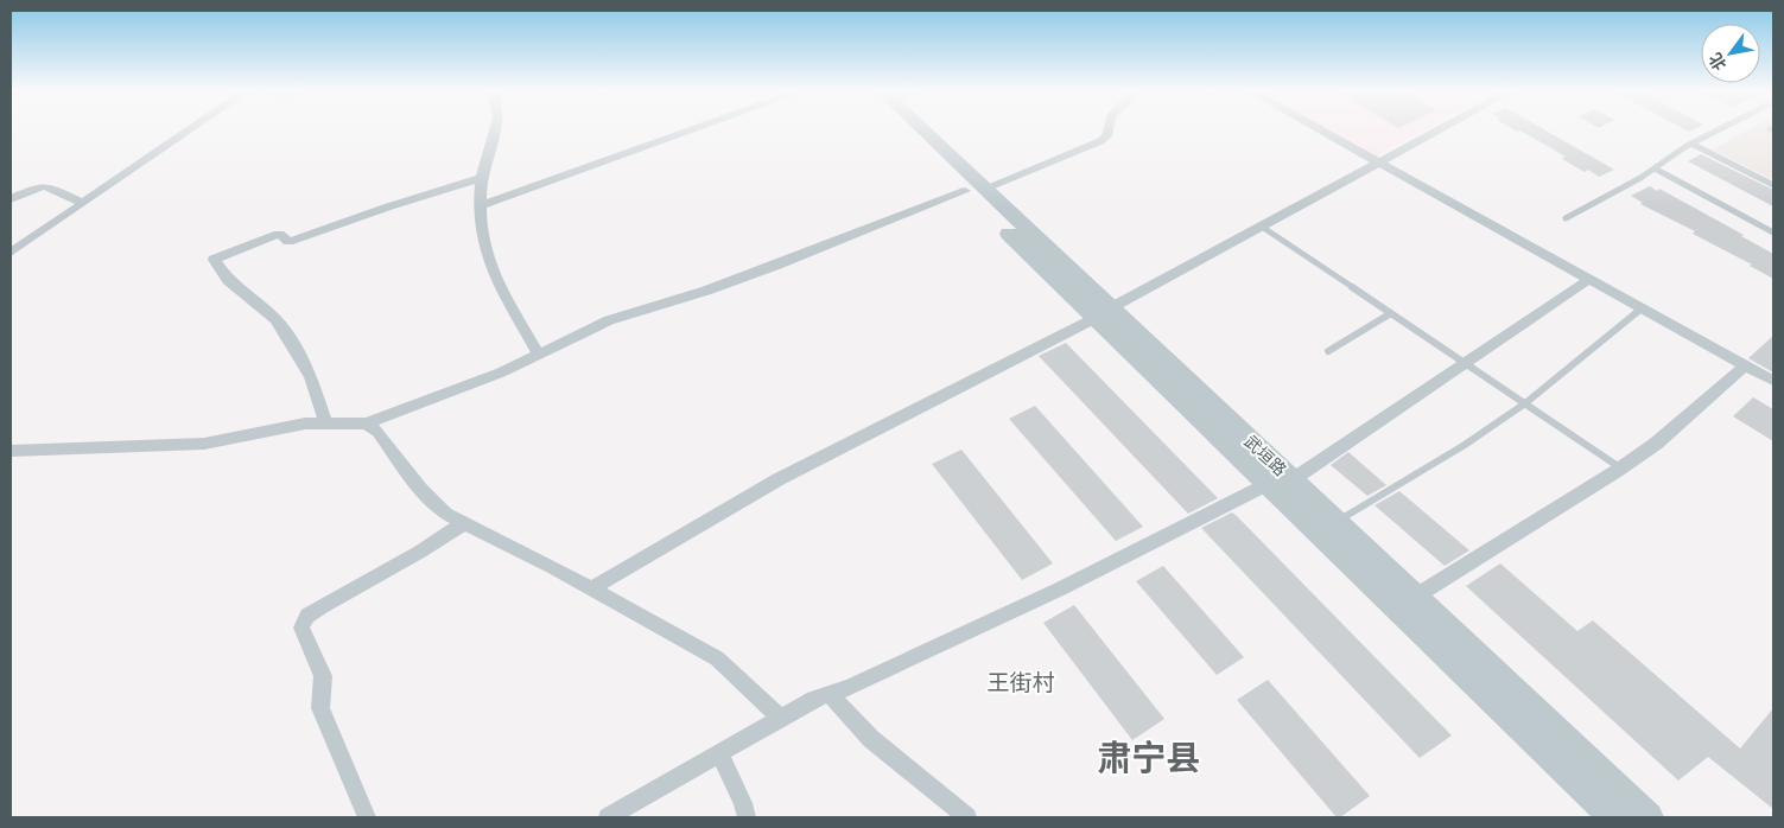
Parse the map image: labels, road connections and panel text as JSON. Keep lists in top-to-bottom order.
{
  "streets": {
    "main road": ["武垣路"]
  },
  "districts": ["王街村", "肃宁县"],
  "north": "bottom left"
}
